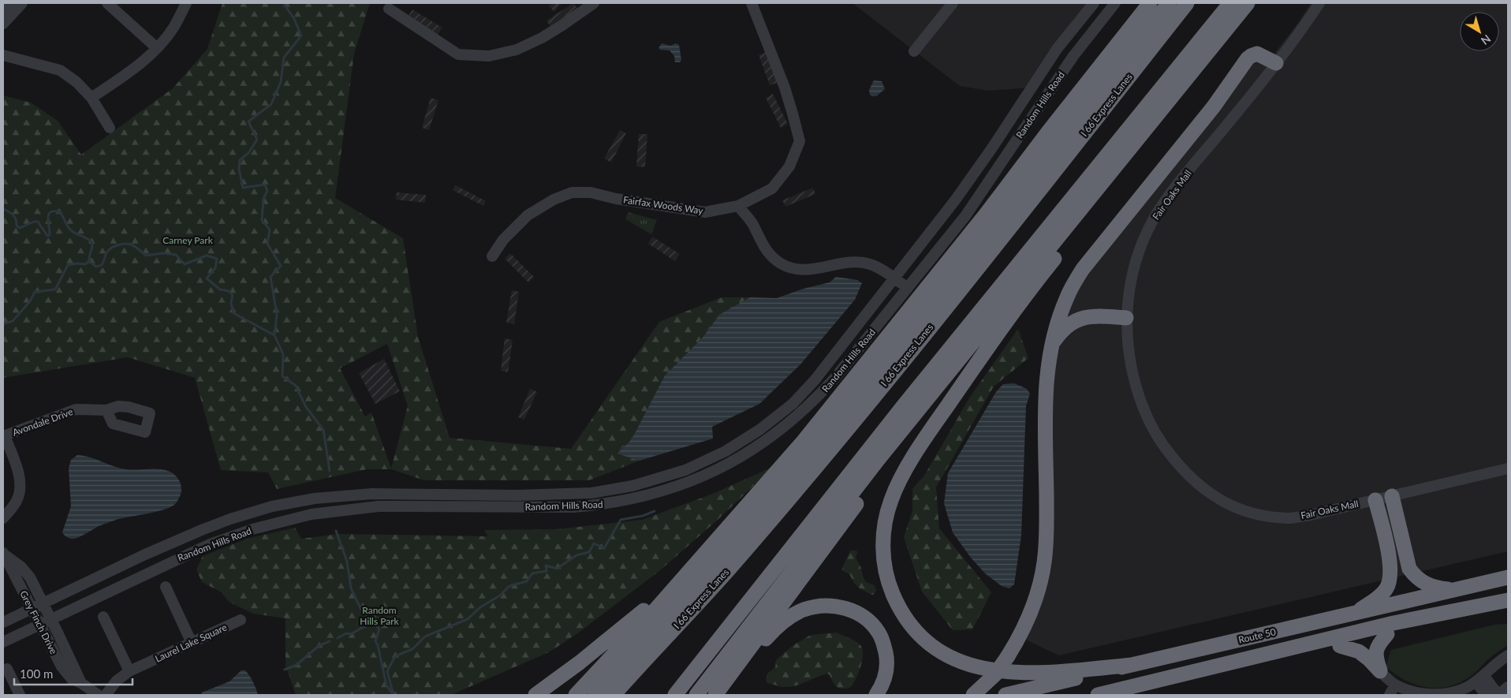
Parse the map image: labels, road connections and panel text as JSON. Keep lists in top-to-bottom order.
{
  "streets": {
    "highway": ["I 66 Express Lanes", "Route 50"],
    "street": [
      "Random Hills Road",
      "Fair Oaks Mall",
      "Fairfax Woods Way",
      "Avondale Drive",
      "Grey Finch Drive",
      "Laurel Lake Square"
    ]
  },
  "crossings": [
    ["Random Hills Road", "Grey Finch Drive"]
  ],
  "parks": ["Carney Park", "Random Hills Park"],
  "scale_bar": "100 m",
  "north": "bottom right"
}
